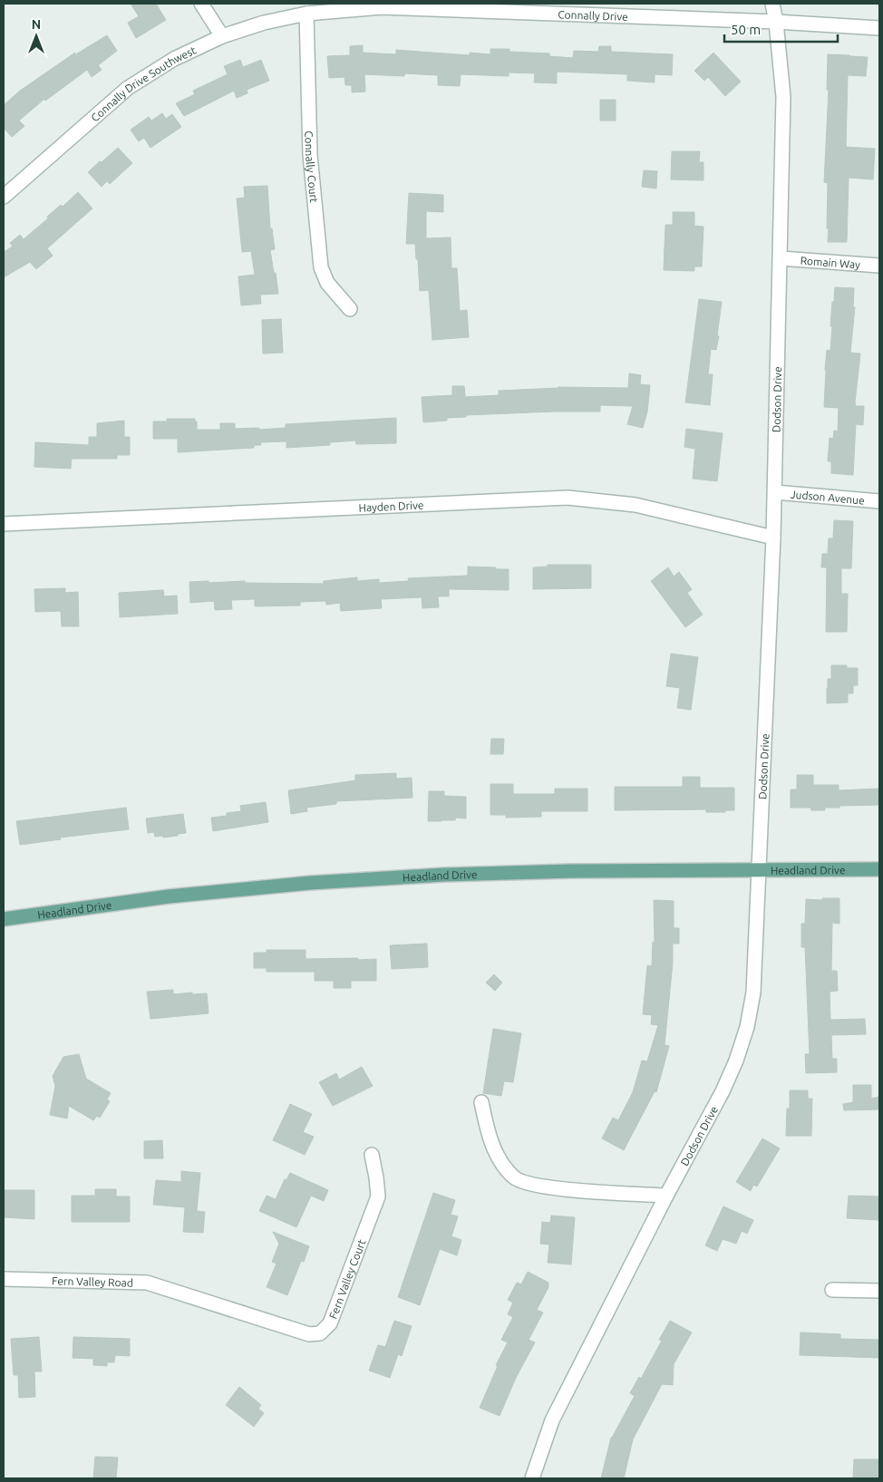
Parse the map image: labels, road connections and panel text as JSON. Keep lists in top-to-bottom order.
{
  "streets": {
    "main road": ["Headland Drive"],
    "street": [
      "Connally Drive",
      "Connally Drive Southwest",
      "Connally Court",
      "Romain Way",
      "Dodson Drive",
      "Judson Avenue",
      "Hayden Drive",
      "Fern Valley Court",
      "Fern Valley Road"
    ]
  },
  "crossings": [
    ["Connally Drive", "Connally Drive Southwest"],
    ["Connally Drive", "Connally Court"],
    ["Connally Drive", "Dodson Drive"],
    ["Connally Drive Southwest", "Connally Court"],
    ["Romain Way", "Dodson Drive"],
    ["Dodson Drive", "Judson Avenue"],
    ["Dodson Drive", "Hayden Drive"],
    ["Dodson Drive", "Headland Drive"],
    ["Fern Valley Court", "Fern Valley Road"]
  ],
  "scale_bar": "50 m",
  "north": "top"
}
